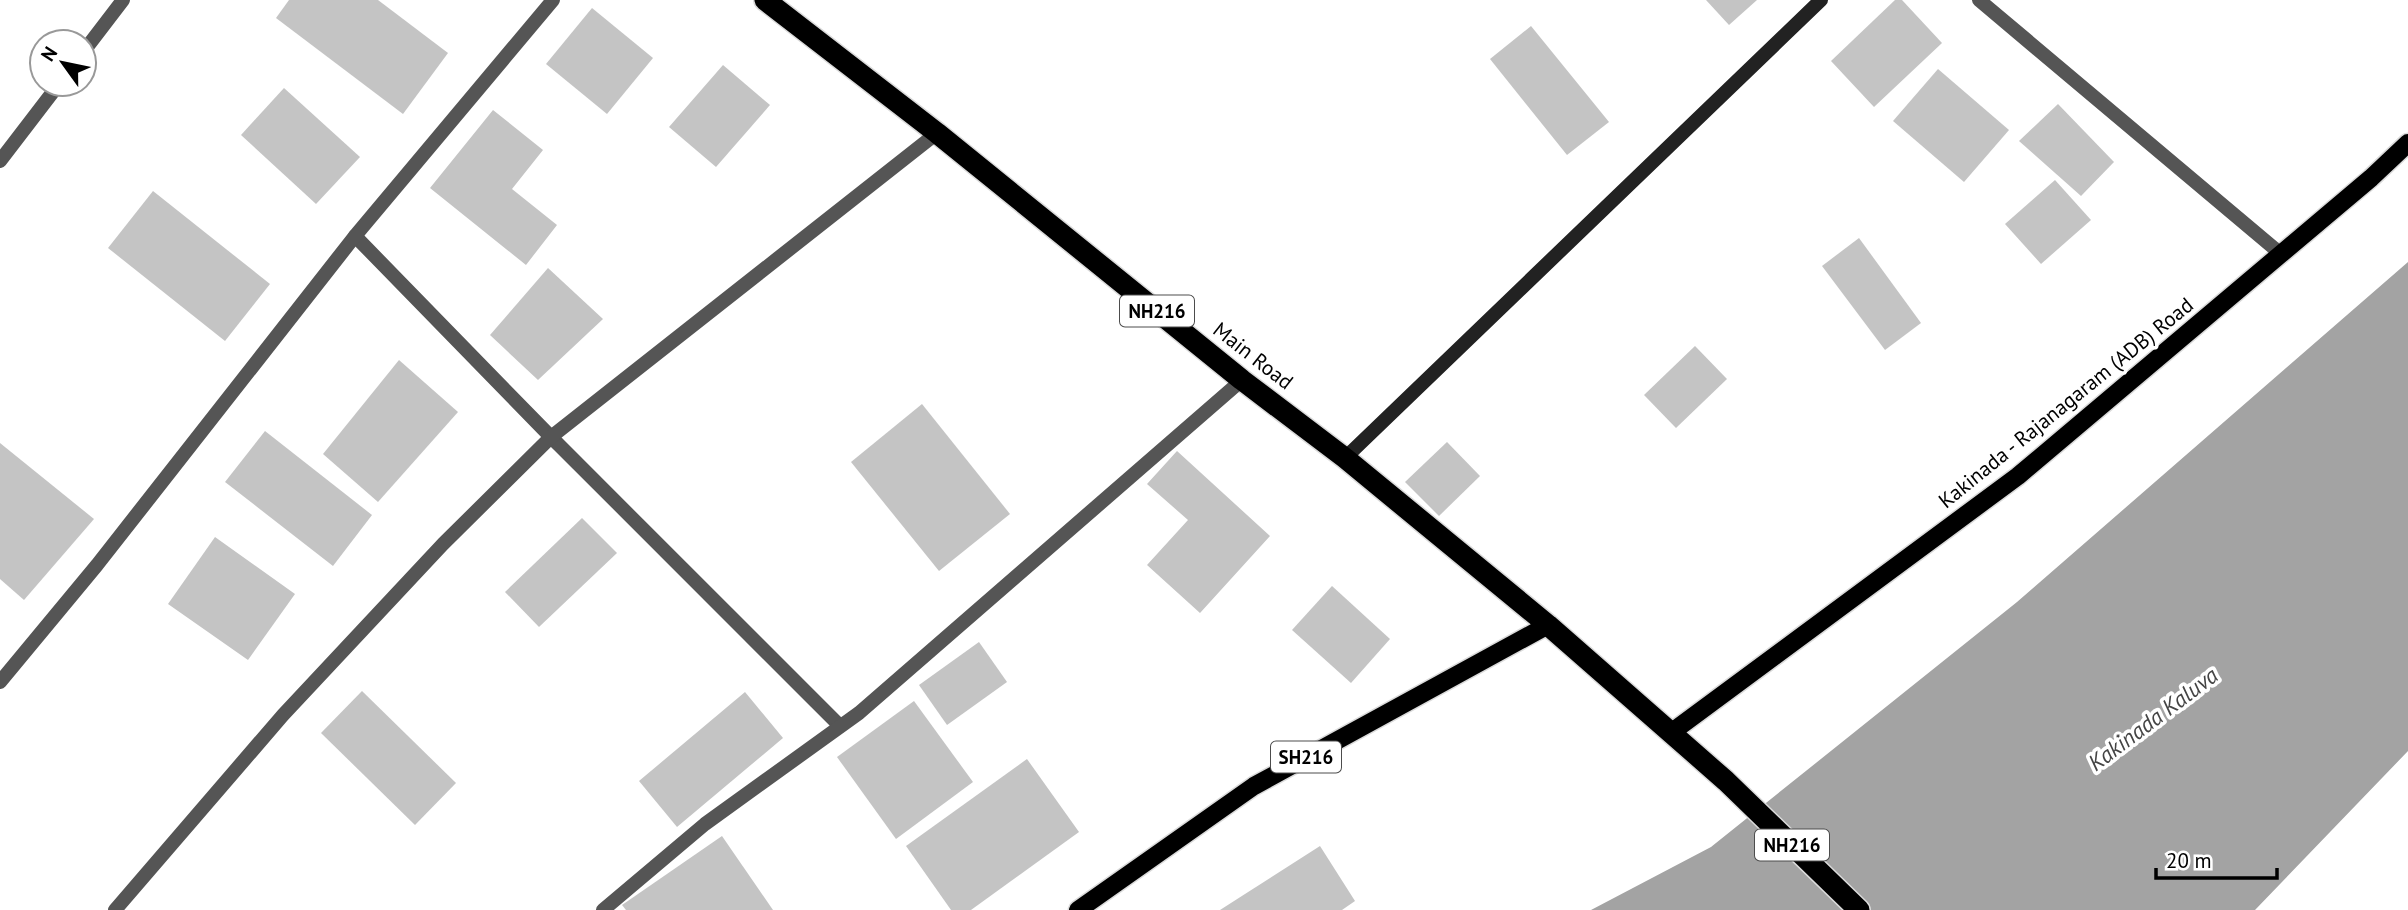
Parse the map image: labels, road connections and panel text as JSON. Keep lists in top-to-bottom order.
{
  "streets": {
    "highway": ["NH216", "Main Road"],
    "main road": ["Kakinada - Rajanagaram (ADB) Road", "SH216"]
  },
  "crossings": [
    ["NH216", "Main Road"],
    ["NH216", "Kakinada - Rajanagaram (ADB) Road"],
    ["Main Road", "Kakinada - Rajanagaram (ADB) Road"],
    ["Main Road", "SH216"]
  ],
  "water": ["Kakinada Kaluva"],
  "scale_bar": "20 m",
  "north": "top left"
}
